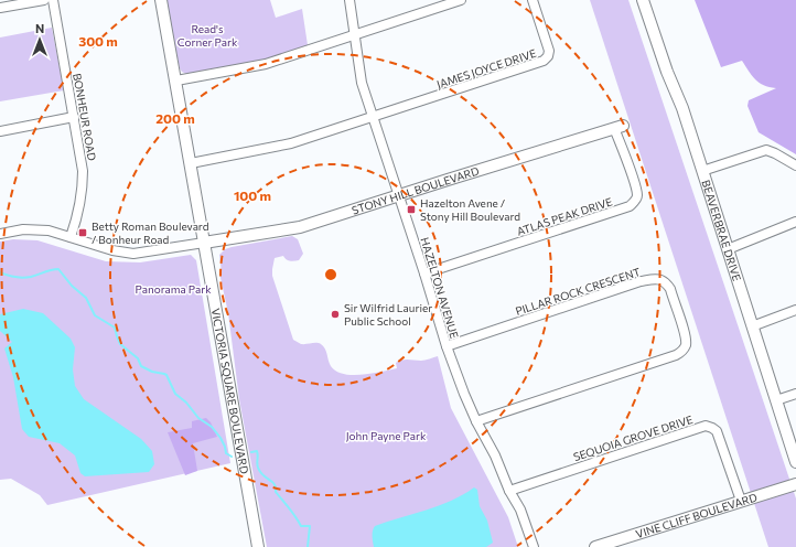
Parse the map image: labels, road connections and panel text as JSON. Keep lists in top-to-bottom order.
{
  "streets": {
    "street": [
      "JAMES JOYCE DRIVE",
      "BONHEUR ROAD",
      "STONY HILL BOULEVARD",
      "ATLAS PEAK DRIVE",
      "BEAVERBRAE DRIVE",
      "HAZELTON AVENUE",
      "PILLAR ROCK CRESCENT",
      "VICTORIA SQUARE BOULEVARD",
      "SEQUOIA GROVE DRIVE",
      "VINE CLIFF BOULEVARD"
    ]
  },
  "crossings": [
    ["JAMES JOYCE DRIVE", "HAZELTON AVENUE"],
    ["JAMES JOYCE DRIVE", "VICTORIA SQUARE BOULEVARD"],
    ["STONY HILL BOULEVARD", "ATLAS PEAK DRIVE"],
    ["STONY HILL BOULEVARD", "HAZELTON AVENUE"],
    ["STONY HILL BOULEVARD", "VICTORIA SQUARE BOULEVARD"],
    ["ATLAS PEAK DRIVE", "HAZELTON AVENUE"],
    ["HAZELTON AVENUE", "PILLAR ROCK CRESCENT"],
    ["HAZELTON AVENUE", "SEQUOIA GROVE DRIVE"],
    ["SEQUOIA GROVE DRIVE", "VINE CLIFF BOULEVARD"]
  ],
  "parks": ["Read's Corner Park", "Panorama Park", "John Payne Park"],
  "places": {
    "transit": ["Hazelton Avene / Stony Hill Boulevard", "Betty Roman Boulevard / Bonheur Road"],
    "other": ["Sir Wilfrid Laurier Public School"]
  },
  "north": "top",
  "rings": ["300 m", "200 m", "100 m"]
}
